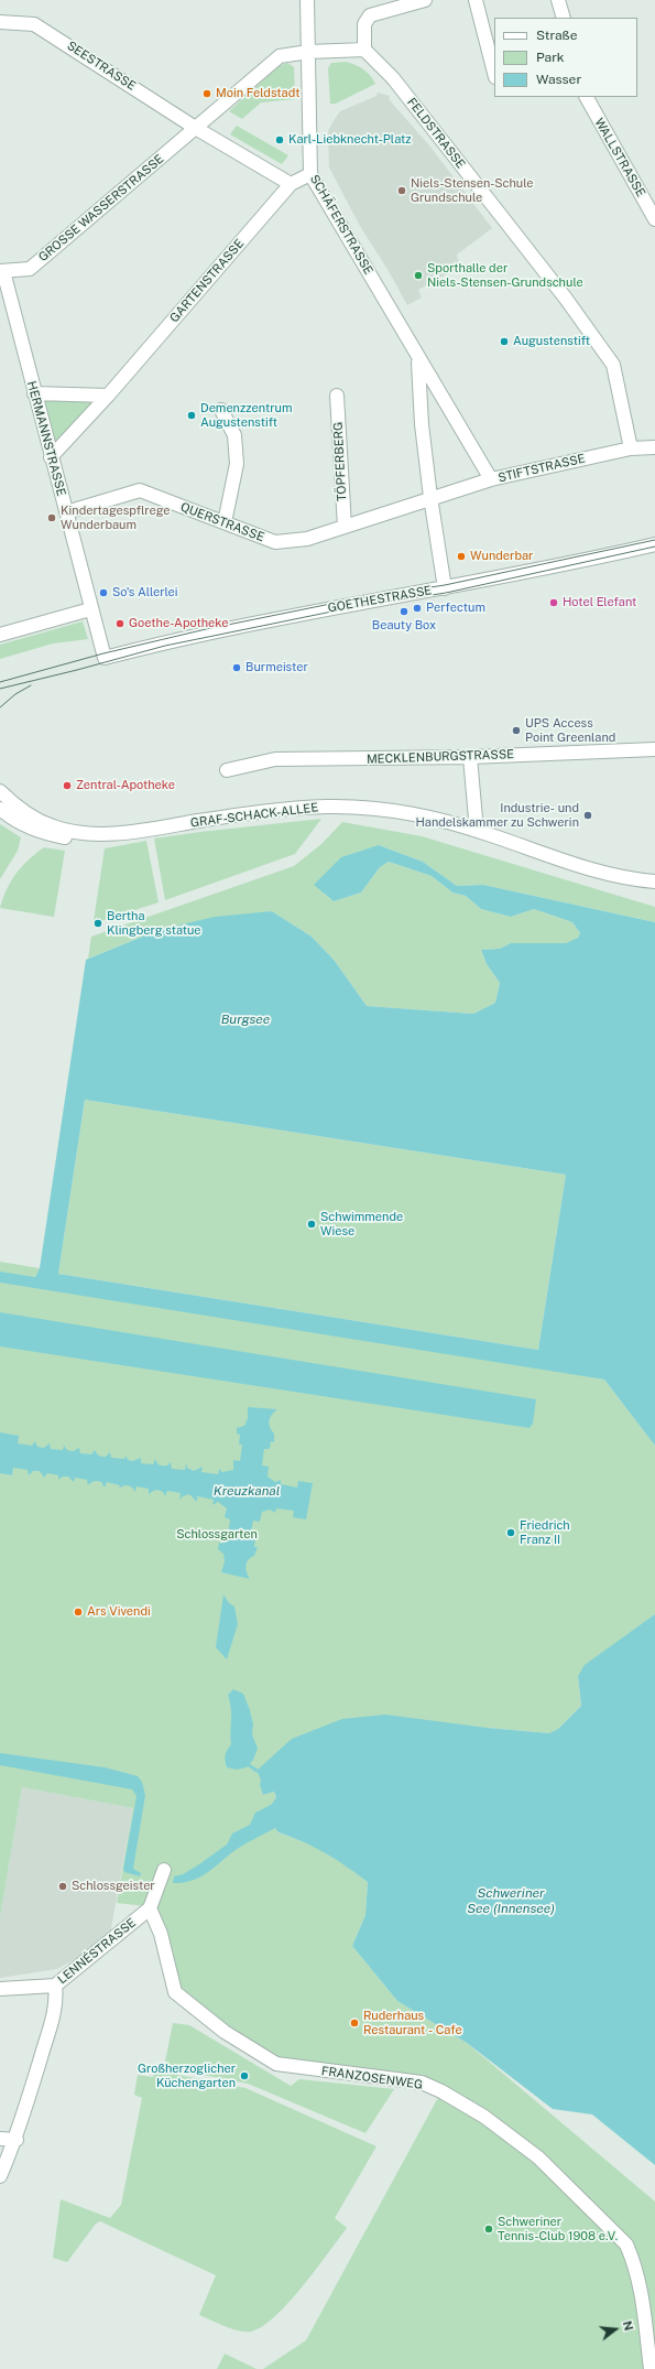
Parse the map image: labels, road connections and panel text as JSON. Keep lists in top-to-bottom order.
{
  "streets": {
    "street": [
      "SEESTRASSE",
      "FELDSTRASSE",
      "WALLSTRASSE",
      "GROSSE WASSERSTRASSE",
      "SCHÄFERSTRASSE",
      "GARTENSTRASSE",
      "HERMANNSTRASSE",
      "TÖPFERBERG",
      "STIFTSTRASSE",
      "QUERSTRASSE",
      "GOETHESTRASSE",
      "MECKLENBURGSTRASSE",
      "GRAF-SCHACK-ALLEE",
      "LENNÉSTRASSE",
      "FRANZOSENWEG"
    ]
  },
  "crossings": [
    ["SEESTRASSE", "GROSSE WASSERSTRASSE"],
    ["FELDSTRASSE", "STIFTSTRASSE"],
    ["GROSSE WASSERSTRASSE", "HERMANNSTRASSE"],
    ["SCHÄFERSTRASSE", "GARTENSTRASSE"],
    ["SCHÄFERSTRASSE", "STIFTSTRASSE"],
    ["SCHÄFERSTRASSE", "QUERSTRASSE"],
    ["SCHÄFERSTRASSE", "GOETHESTRASSE"],
    ["GARTENSTRASSE", "HERMANNSTRASSE"],
    ["HERMANNSTRASSE", "QUERSTRASSE"],
    ["HERMANNSTRASSE", "GOETHESTRASSE"],
    ["TÖPFERBERG", "QUERSTRASSE"],
    ["STIFTSTRASSE", "QUERSTRASSE"],
    ["LENNÉSTRASSE", "FRANZOSENWEG"]
  ],
  "water": ["Burgsee", "Kreuzkanal", "Schweriner See (Innensee)"],
  "parks": ["Schlossgarten"],
  "places": [
    "Moin Feldstadt",
    "Karl-Liebknecht-Platz",
    "Niels-Stensen-Schule Grundschule",
    "Sporthalle der Niels-Stensen-Grundschule",
    "Augustenstift",
    "Demenzzentrum Augustenstift",
    "Kindertagespflrege Wunderbaum",
    "Wunderbar",
    "So's Allerlei",
    "Hotel Elefant",
    "Perfectum",
    "Beauty Box",
    "Goethe-Apotheke",
    "Burmeister",
    "UPS Access Point Greenland",
    "Zentral-Apotheke",
    "Industrie- und Handelskammer zu Schwerin",
    "Bertha Klingberg statue",
    "Schwimmende Wiese",
    "Friedrich Franz II",
    "Ars Vivendi",
    "Schlossgeister",
    "Ruderhaus Restaurant - Cafe",
    "Großherzoglicher Küchengarten",
    "Schweriner Tennis-Club 1908 e.V."
  ],
  "legend": ["Straße", "Park", "Wasser"],
  "north": "right"
}
